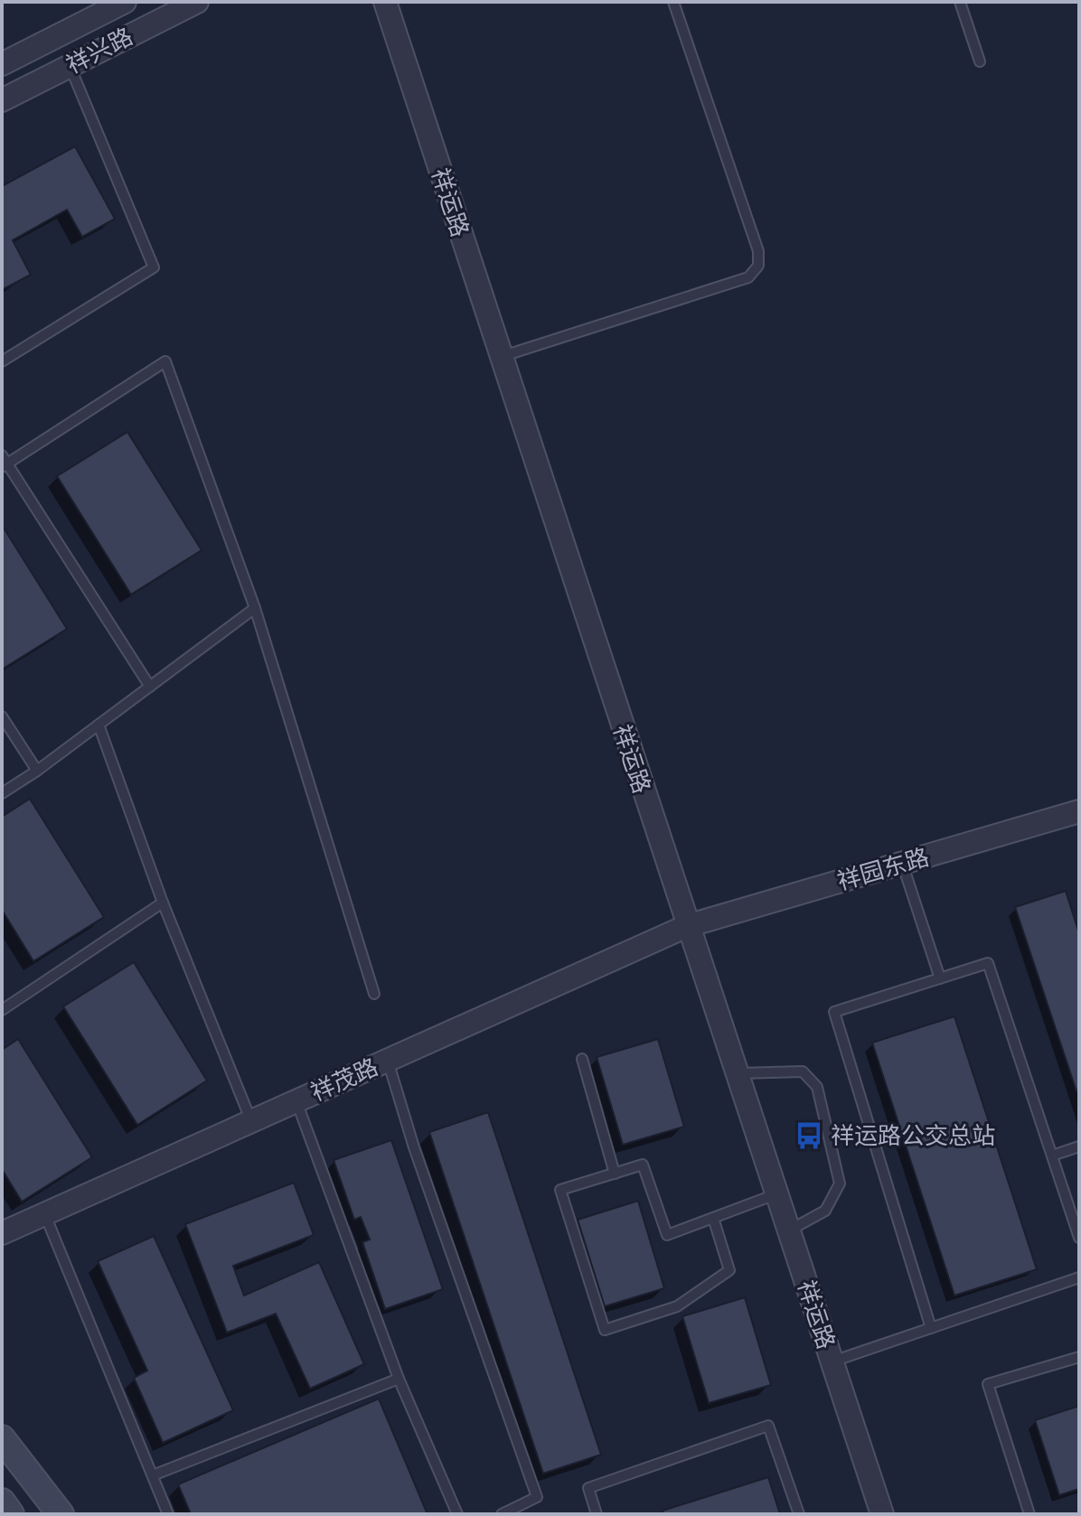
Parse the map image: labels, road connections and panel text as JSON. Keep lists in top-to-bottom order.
{
  "streets": {
    "street": [
      "祥兴路",
      "祥运路",
      "祥园东路",
      "祥茂路"
    ]
  },
  "crossings": [
    ["祥运路", "祥园东路"],
    ["祥运路", "祥茂路"],
    ["祥园东路", "祥茂路"]
  ],
  "places": {
    "bus stop": ["祥运路公交总站"]
  }
}
